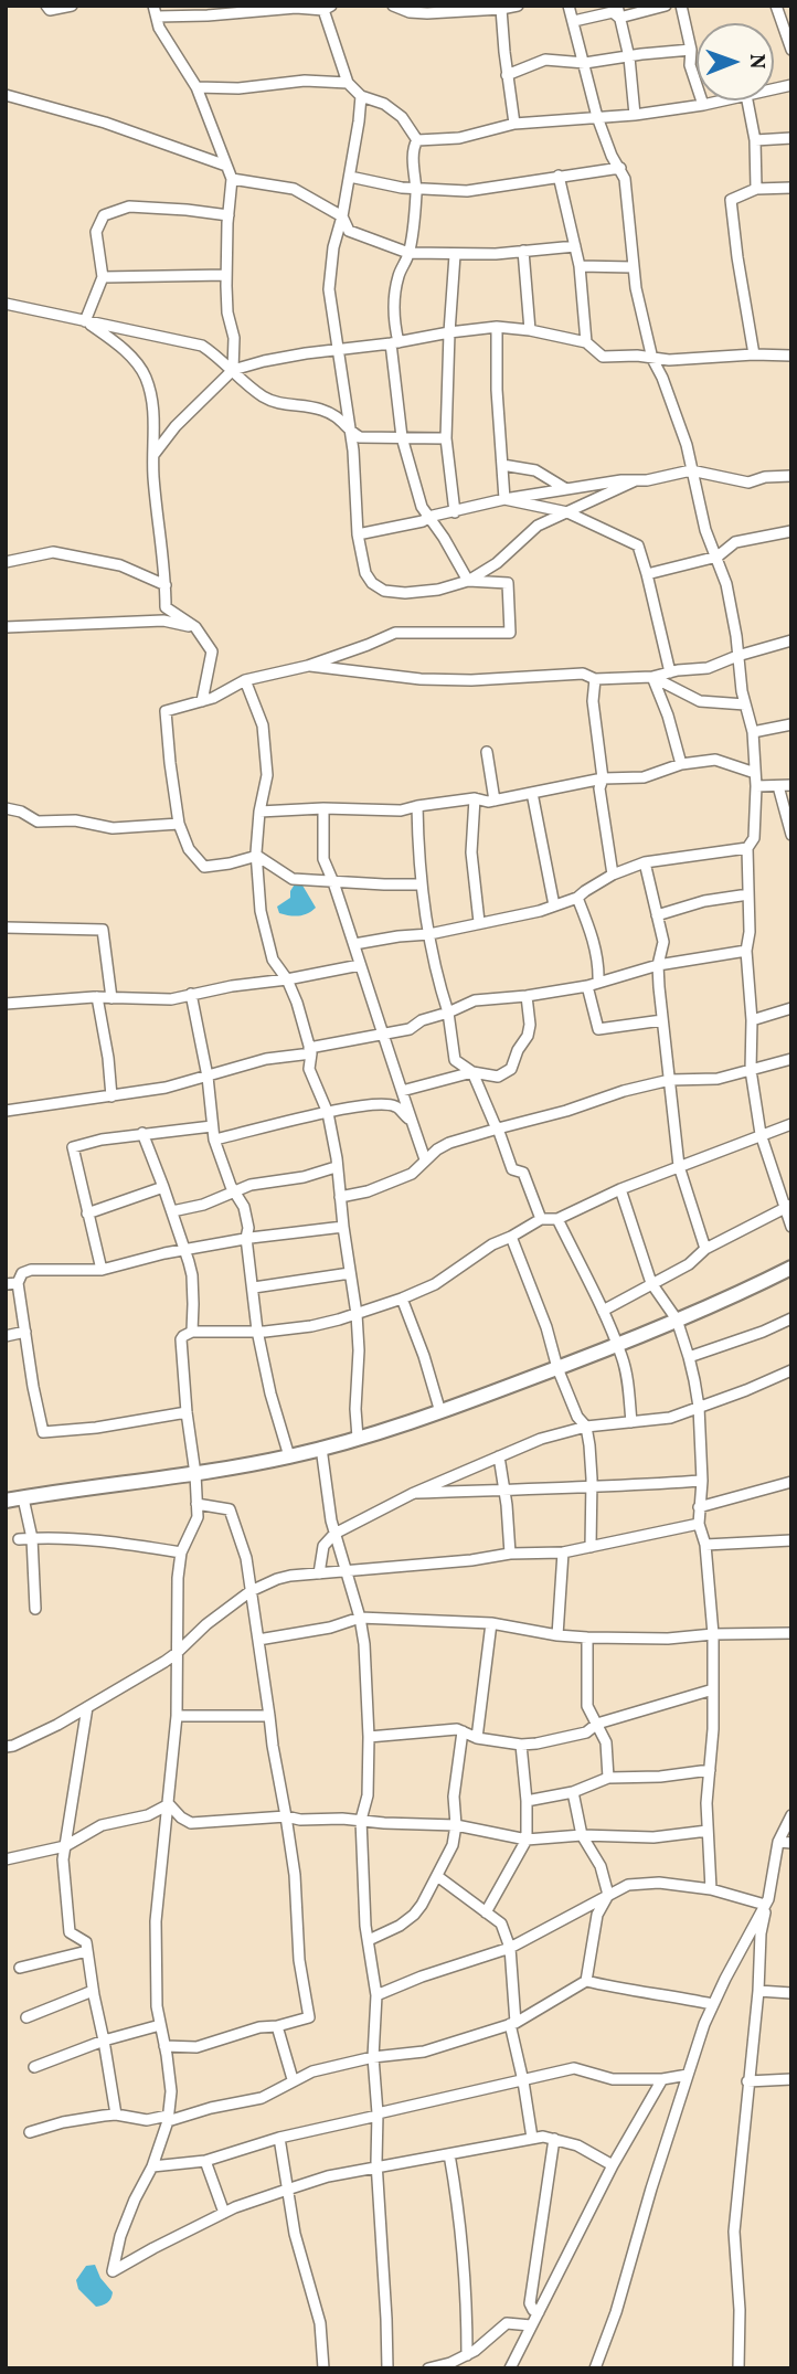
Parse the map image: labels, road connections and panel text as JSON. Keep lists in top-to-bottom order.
{
  "north": "right"
}
